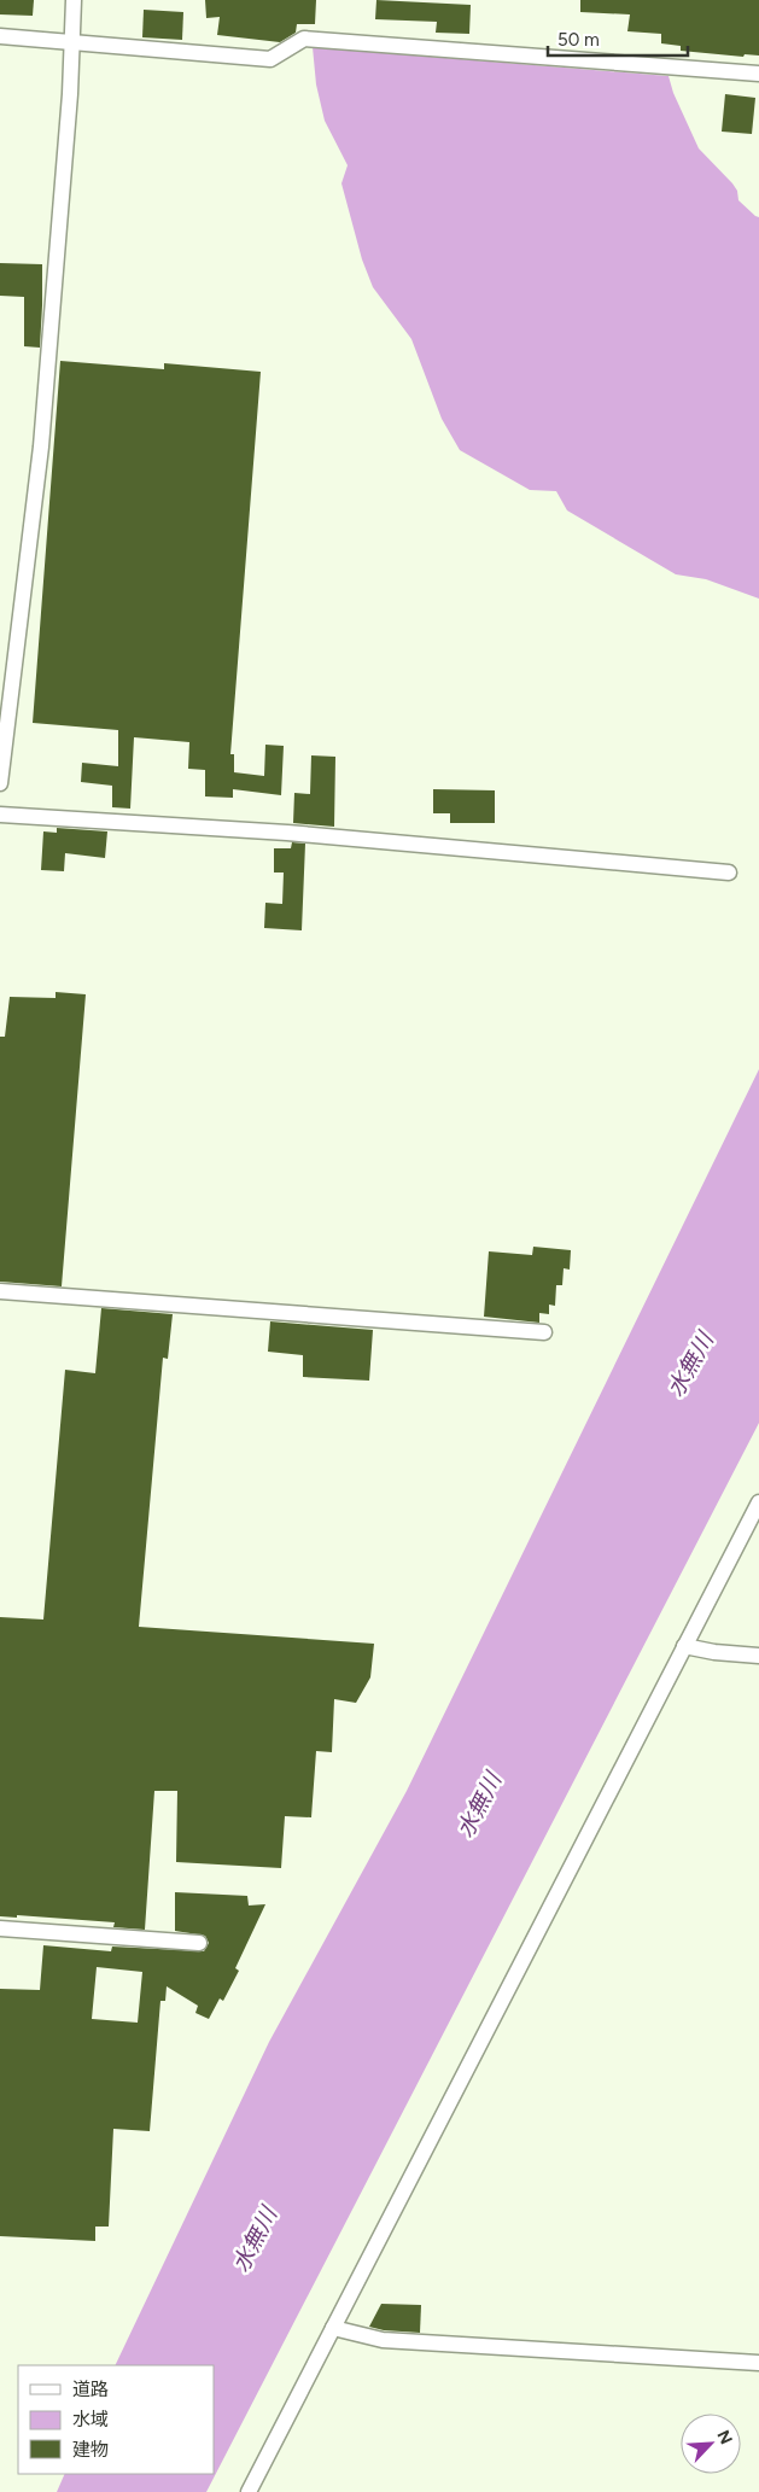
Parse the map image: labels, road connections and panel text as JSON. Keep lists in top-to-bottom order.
{
  "water": ["水無川"],
  "legend": ["道路", "水域", "建物"],
  "scale_bar": "50 m",
  "north": "top right"
}
